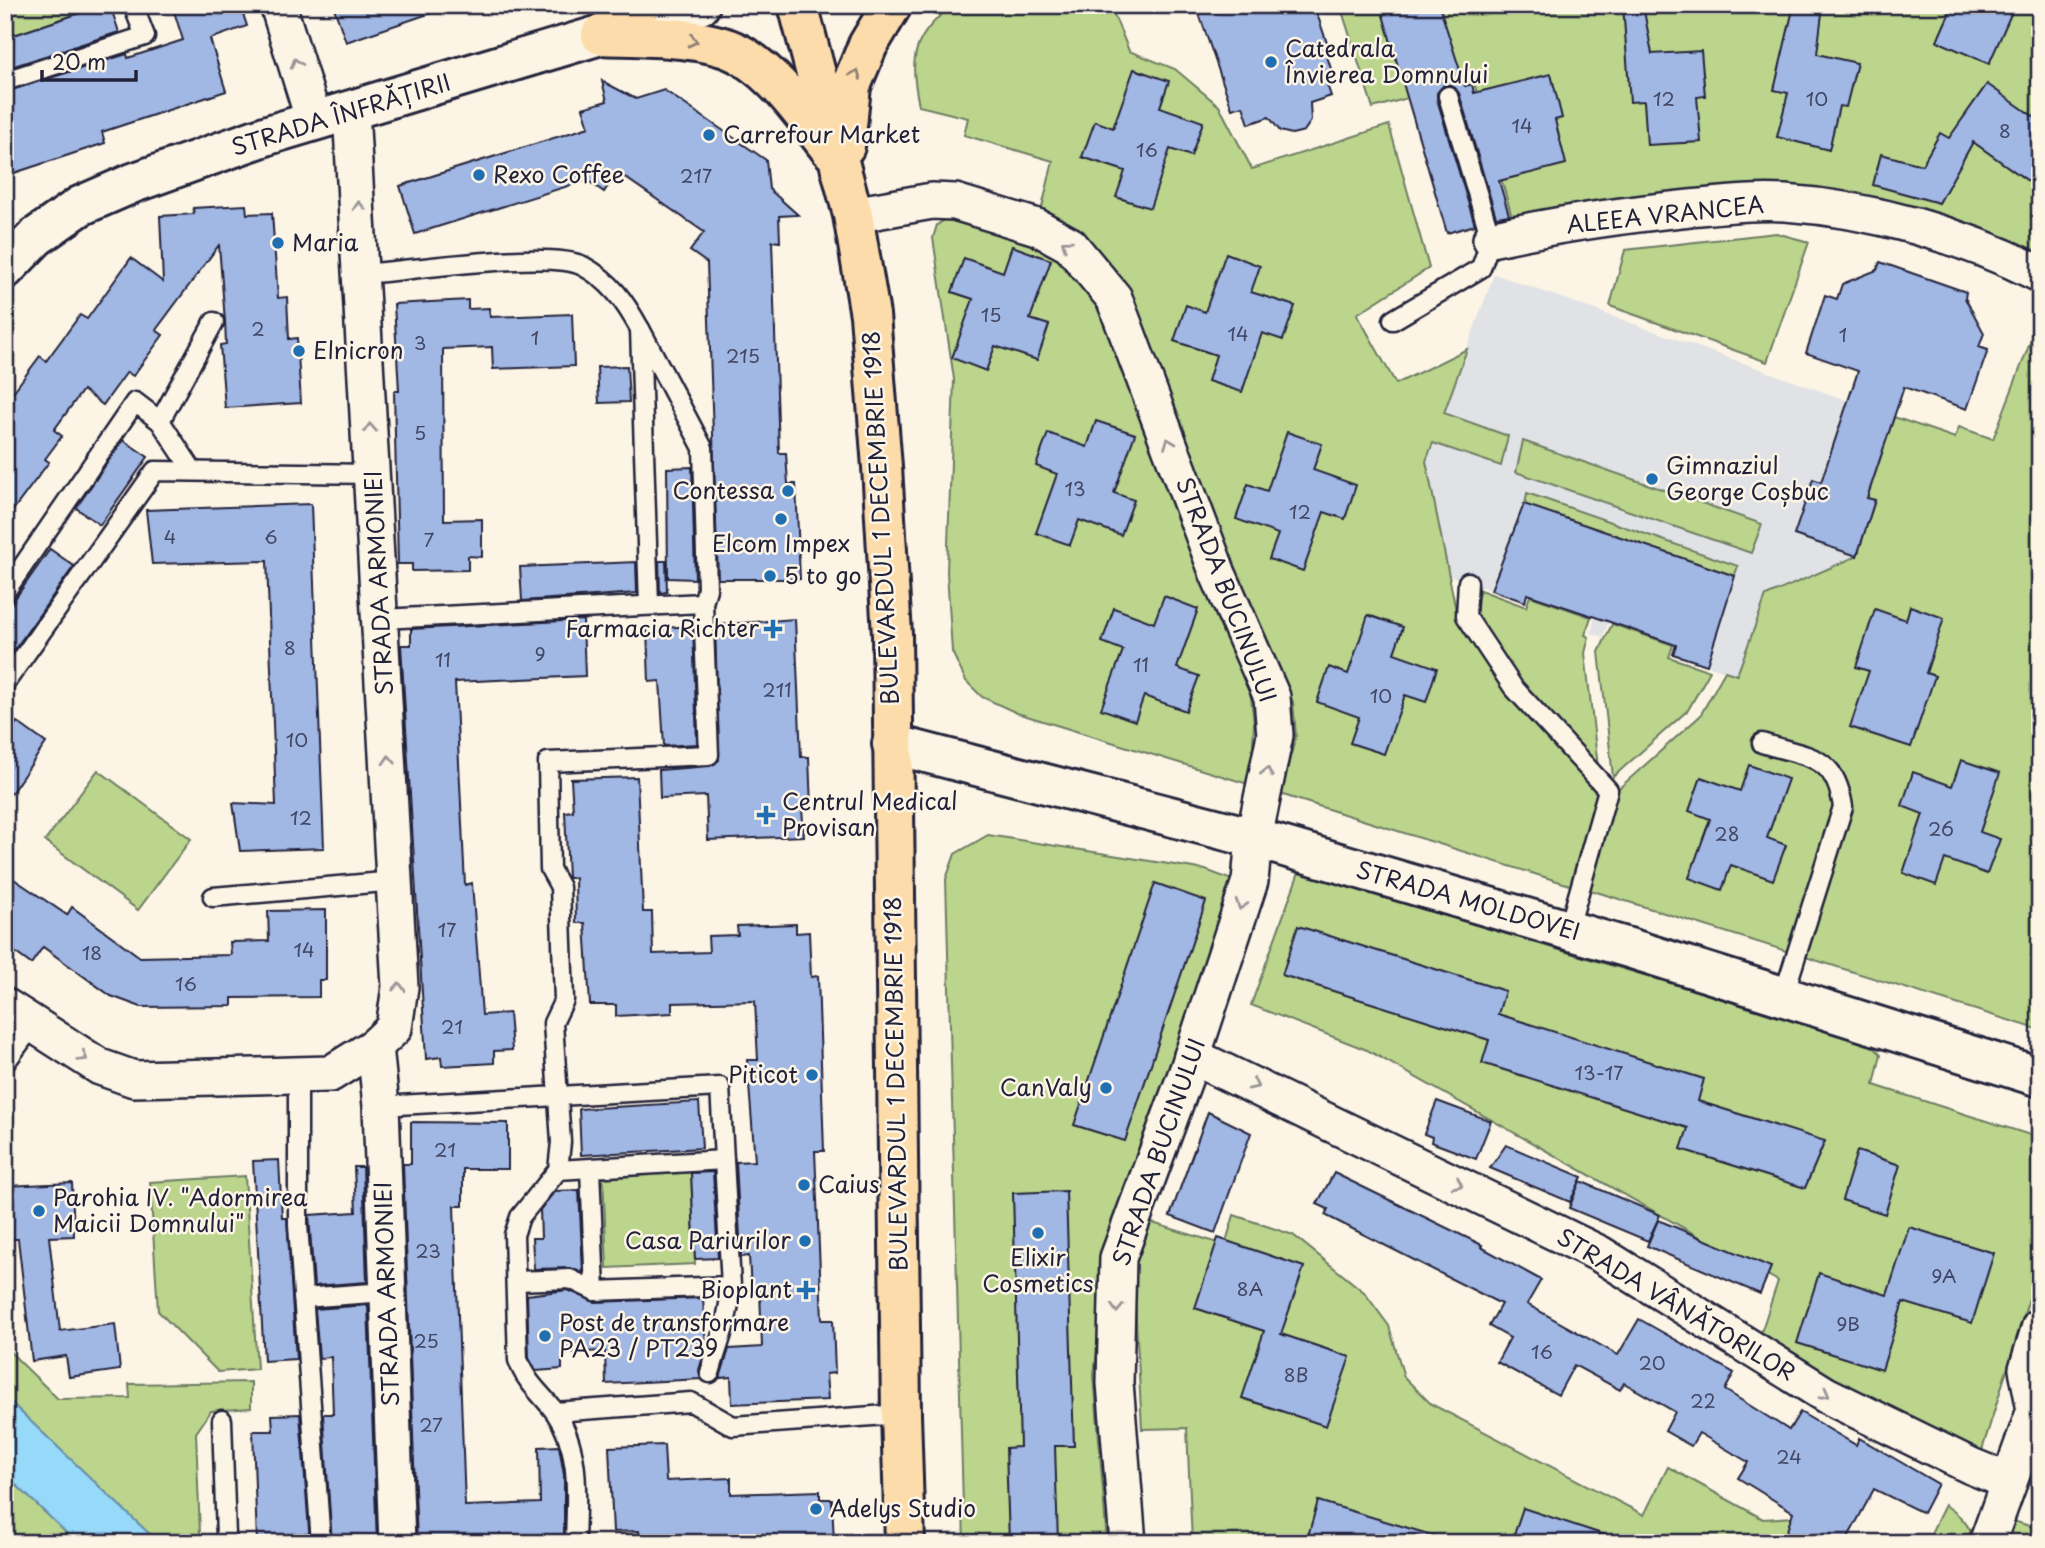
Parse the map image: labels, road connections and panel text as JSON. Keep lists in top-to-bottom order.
{
  "streets": {
    "main road": ["BULEVARDUL 1 DECEMBRIE 1918"],
    "street": [
      "STRADA ÎNFRĂȚIRII",
      "ALEEA VRANCEA",
      "STRADA ARMONIEI",
      "STRADA BUCINULUI",
      "STRADA MOLDOVEI",
      "STRADA VÂNĂTORILOR"
    ]
  },
  "crossings": [
    ["STRADA ÎNFRĂȚIRII", "STRADA ARMONIEI"],
    ["BULEVARDUL 1 DECEMBRIE 1918", "STRADA BUCINULUI"],
    ["BULEVARDUL 1 DECEMBRIE 1918", "STRADA MOLDOVEI"],
    ["STRADA BUCINULUI", "STRADA MOLDOVEI"],
    ["STRADA BUCINULUI", "STRADA VÂNĂTORILOR"]
  ],
  "one_way": ["STRADA VÂNĂTORILOR"],
  "places": {
    "other": [
      "Catedrala Învierea Domnului",
      "Carrefour Market",
      "Rexo Coffee",
      "Maria",
      "Elnicron",
      "Gimnaziul George Coșbuc",
      "Contessa",
      "Elcom Impex",
      "5 to go",
      "Piticot",
      "CanValy",
      "Caius",
      "Parohia IV. \"Adormirea Maicii Domnului\"",
      "Elixir Cosmetics",
      "Casa Pariurilor",
      "Post de transformare PA23 / PT239",
      "Adelys Studio"
    ],
    "health": ["Farmacia Richter", "Centrul Medical Provisan", "Bioplant"]
  },
  "house_numbers": [
    "12",
    "10",
    "14",
    "8",
    "16",
    "217",
    "15",
    "2",
    "14",
    "1",
    "1",
    "3",
    "215",
    "5",
    "13",
    "12",
    "4",
    "6",
    "7",
    "8",
    "9",
    "11",
    "11",
    "211",
    "10",
    "10",
    "12",
    "26",
    "28",
    "17",
    "14",
    "18",
    "16",
    "21",
    "13-17",
    "21",
    "23",
    "9A",
    "8A",
    "9B",
    "25",
    "16",
    "20",
    "8B",
    "22",
    "27",
    "24"
  ],
  "scale_bar": "20 m"
}
